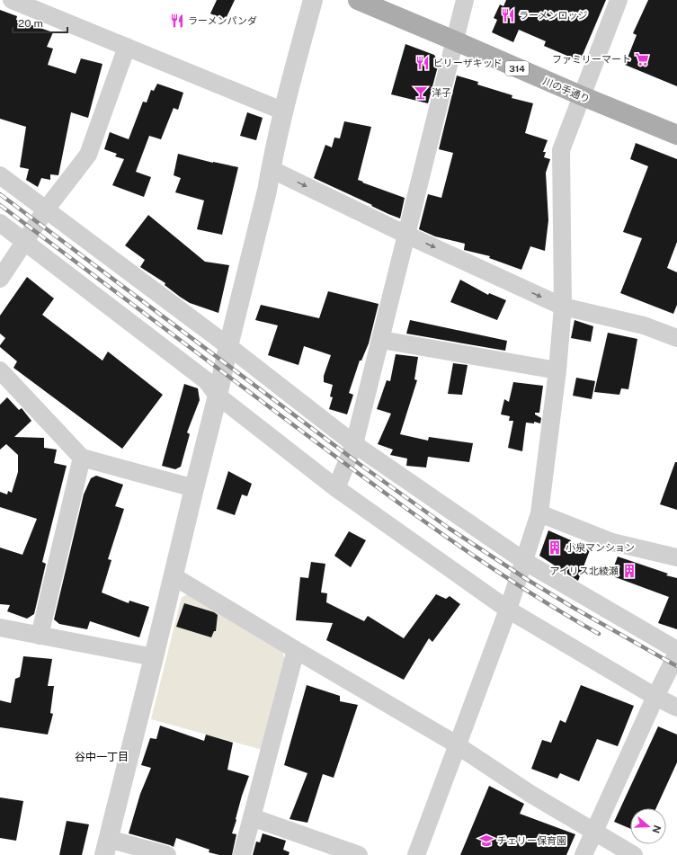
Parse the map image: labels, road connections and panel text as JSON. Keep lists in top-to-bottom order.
{
  "streets": {
    "main road": ["314", "川の手通り"]
  },
  "districts": ["谷中一丁目"],
  "places": {
    "restaurant": ["ラーメンロッジ", "ラーメンパンダ", "ビリーザキッド"],
    "supermarket": ["ファミリーマート"],
    "bar": ["洋子"],
    "building": ["小泉マンション", "アイリス北綾瀬"],
    "school or university": ["チェリー保育園"]
  },
  "scale_bar": "20 m",
  "north": "right"
}
